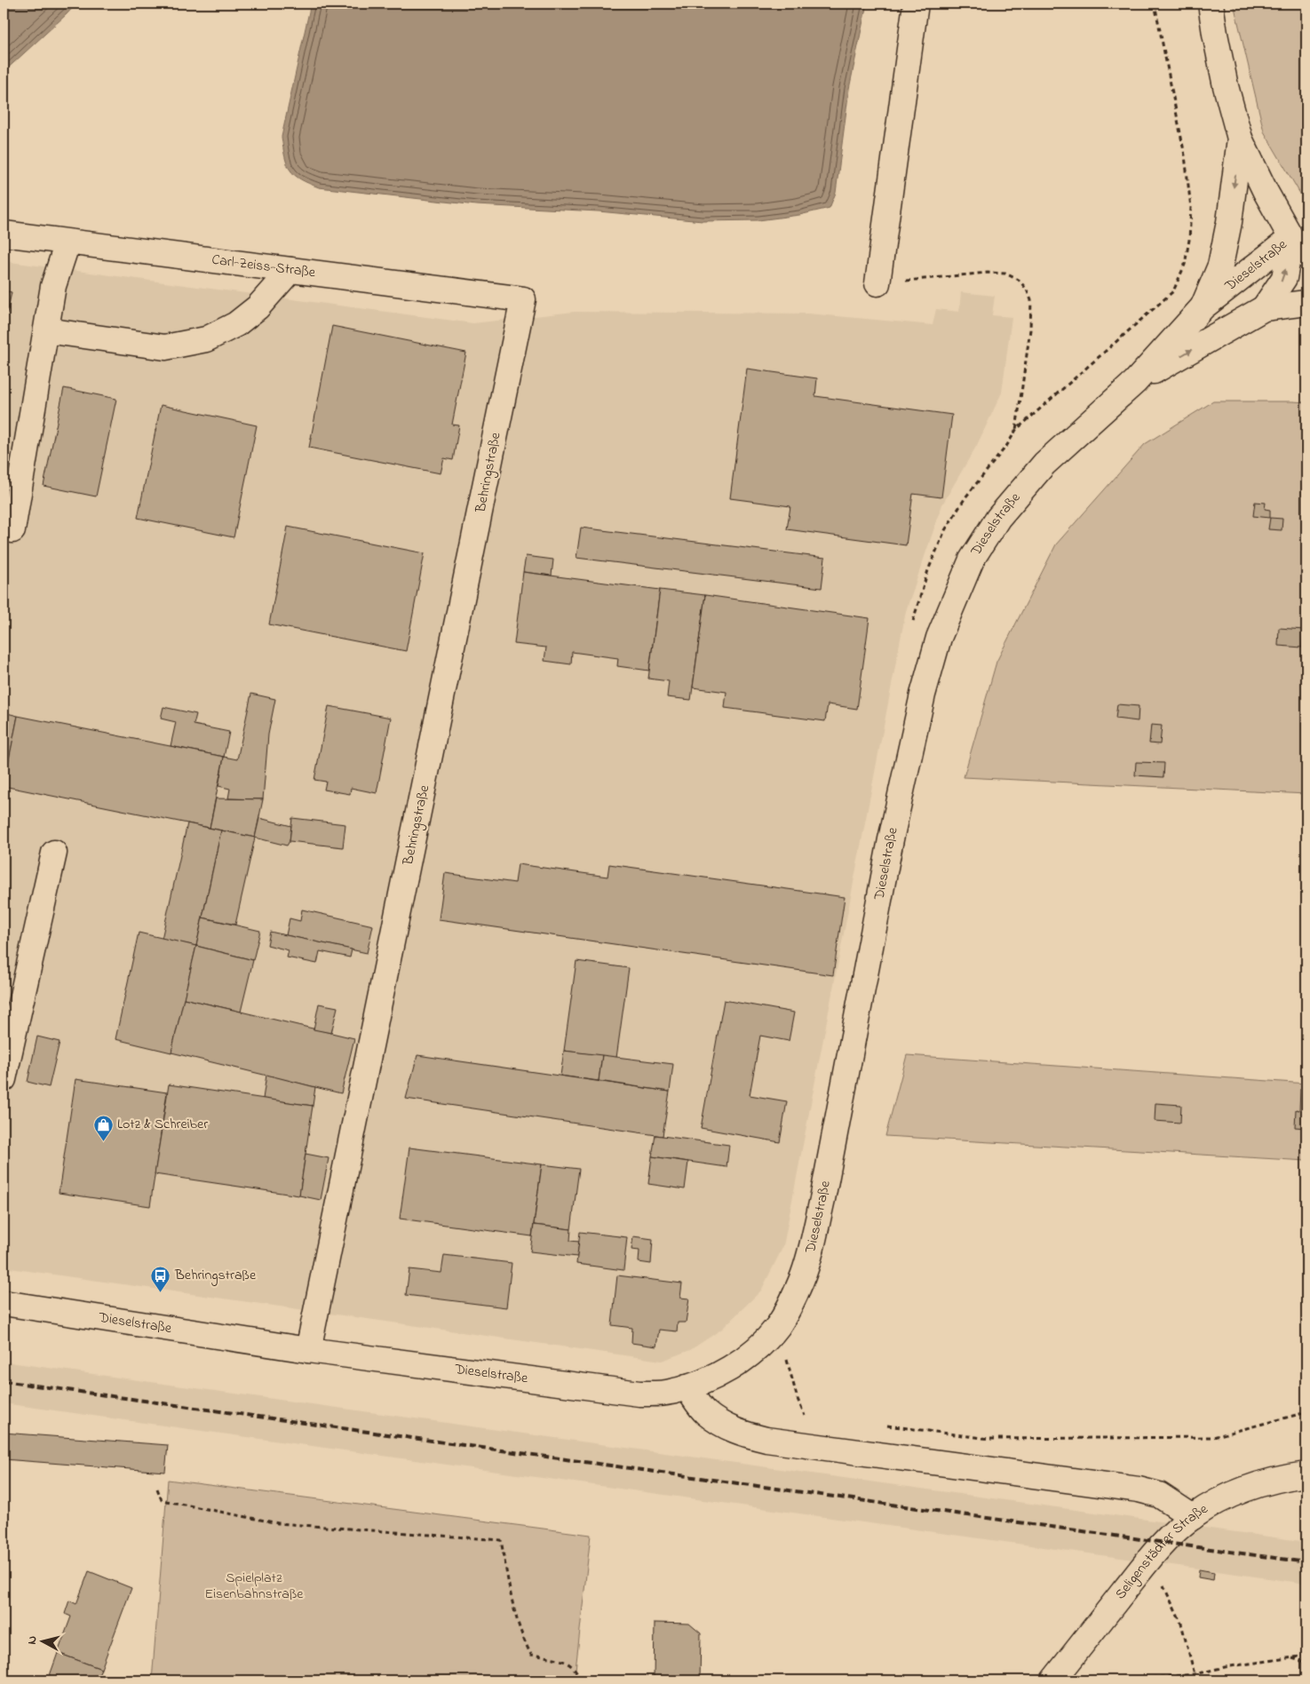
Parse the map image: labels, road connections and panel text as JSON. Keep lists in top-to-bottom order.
{
  "streets": {
    "street": [
      "Dieselstraße",
      "Carl-Zeiss-Straße",
      "Behringstraße",
      "Seligenstädter Straße"
    ]
  },
  "crossings": [
    ["Dieselstraße", "Behringstraße"],
    ["Carl-Zeiss-Straße", "Behringstraße"]
  ],
  "parks": ["Spielplatz Eisenbahnstraße"],
  "places": {
    "shop": ["Lotz & Schreiber"],
    "bus stop": ["Behringstraße"]
  },
  "north": "left"
}
